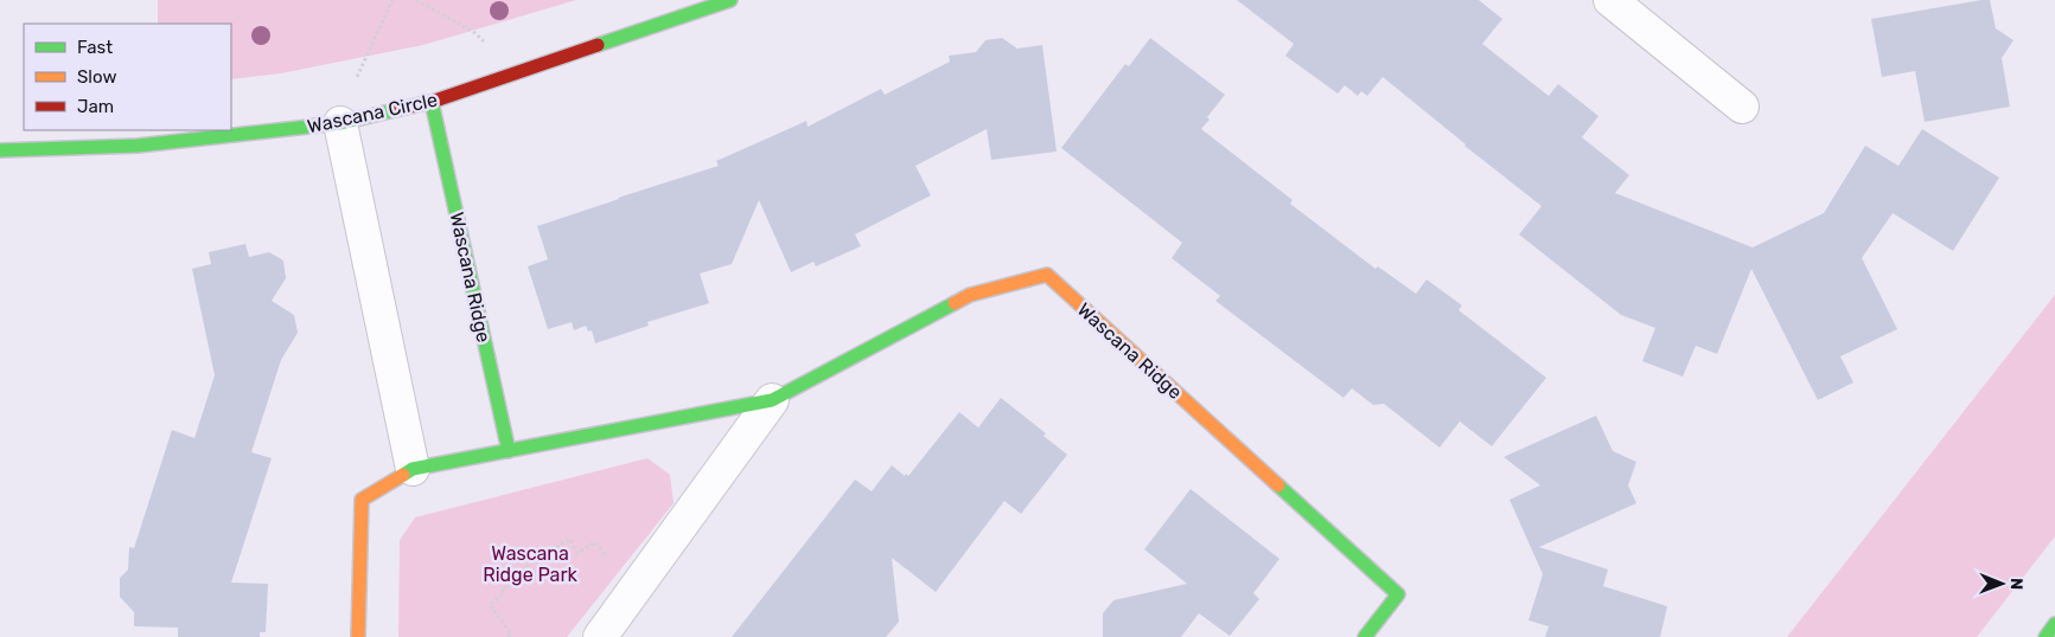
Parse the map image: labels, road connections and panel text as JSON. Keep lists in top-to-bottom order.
{
  "streets": {
    "street": ["Wascana Circle", "Wascana Ridge"]
  },
  "crossings": [
    ["Wascana Circle", "Wascana Ridge"]
  ],
  "parks": ["Wascana Ridge Park"],
  "legend": ["Fast", "Slow", "Jam"],
  "north": "right"
}
